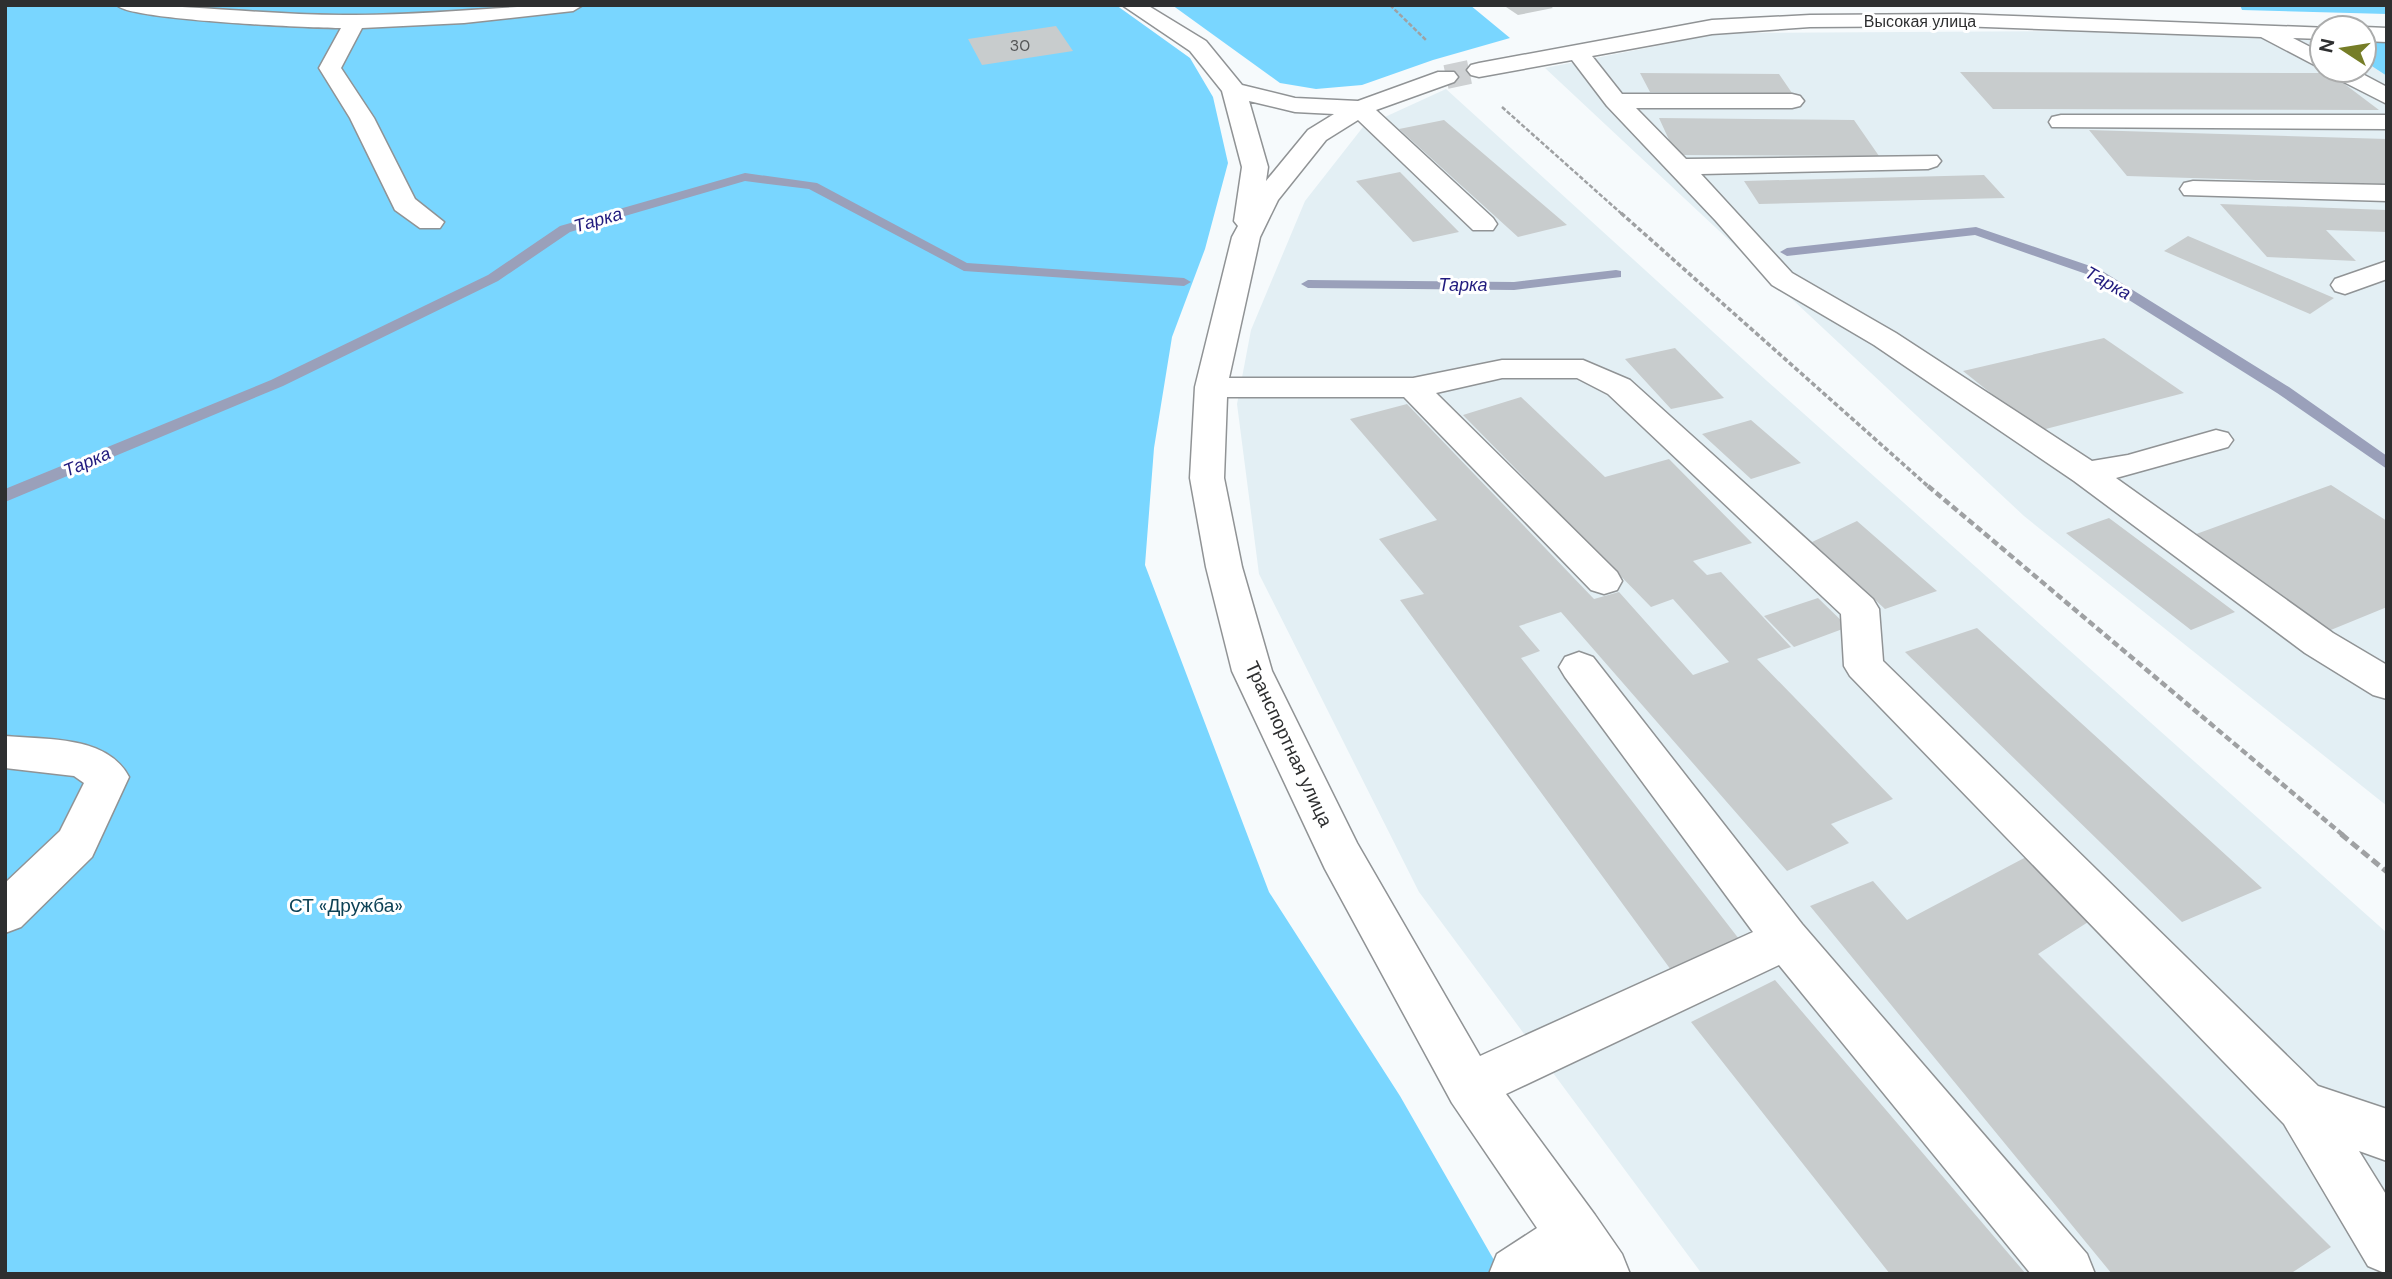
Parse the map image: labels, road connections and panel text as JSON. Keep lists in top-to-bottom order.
{
  "streets": {
    "street": ["Высокая улица", "Транспортная улица"]
  },
  "water": ["Тарка"],
  "parks": ["СТ «Дружба»"],
  "house_numbers": ["30"],
  "north": "left"
}
